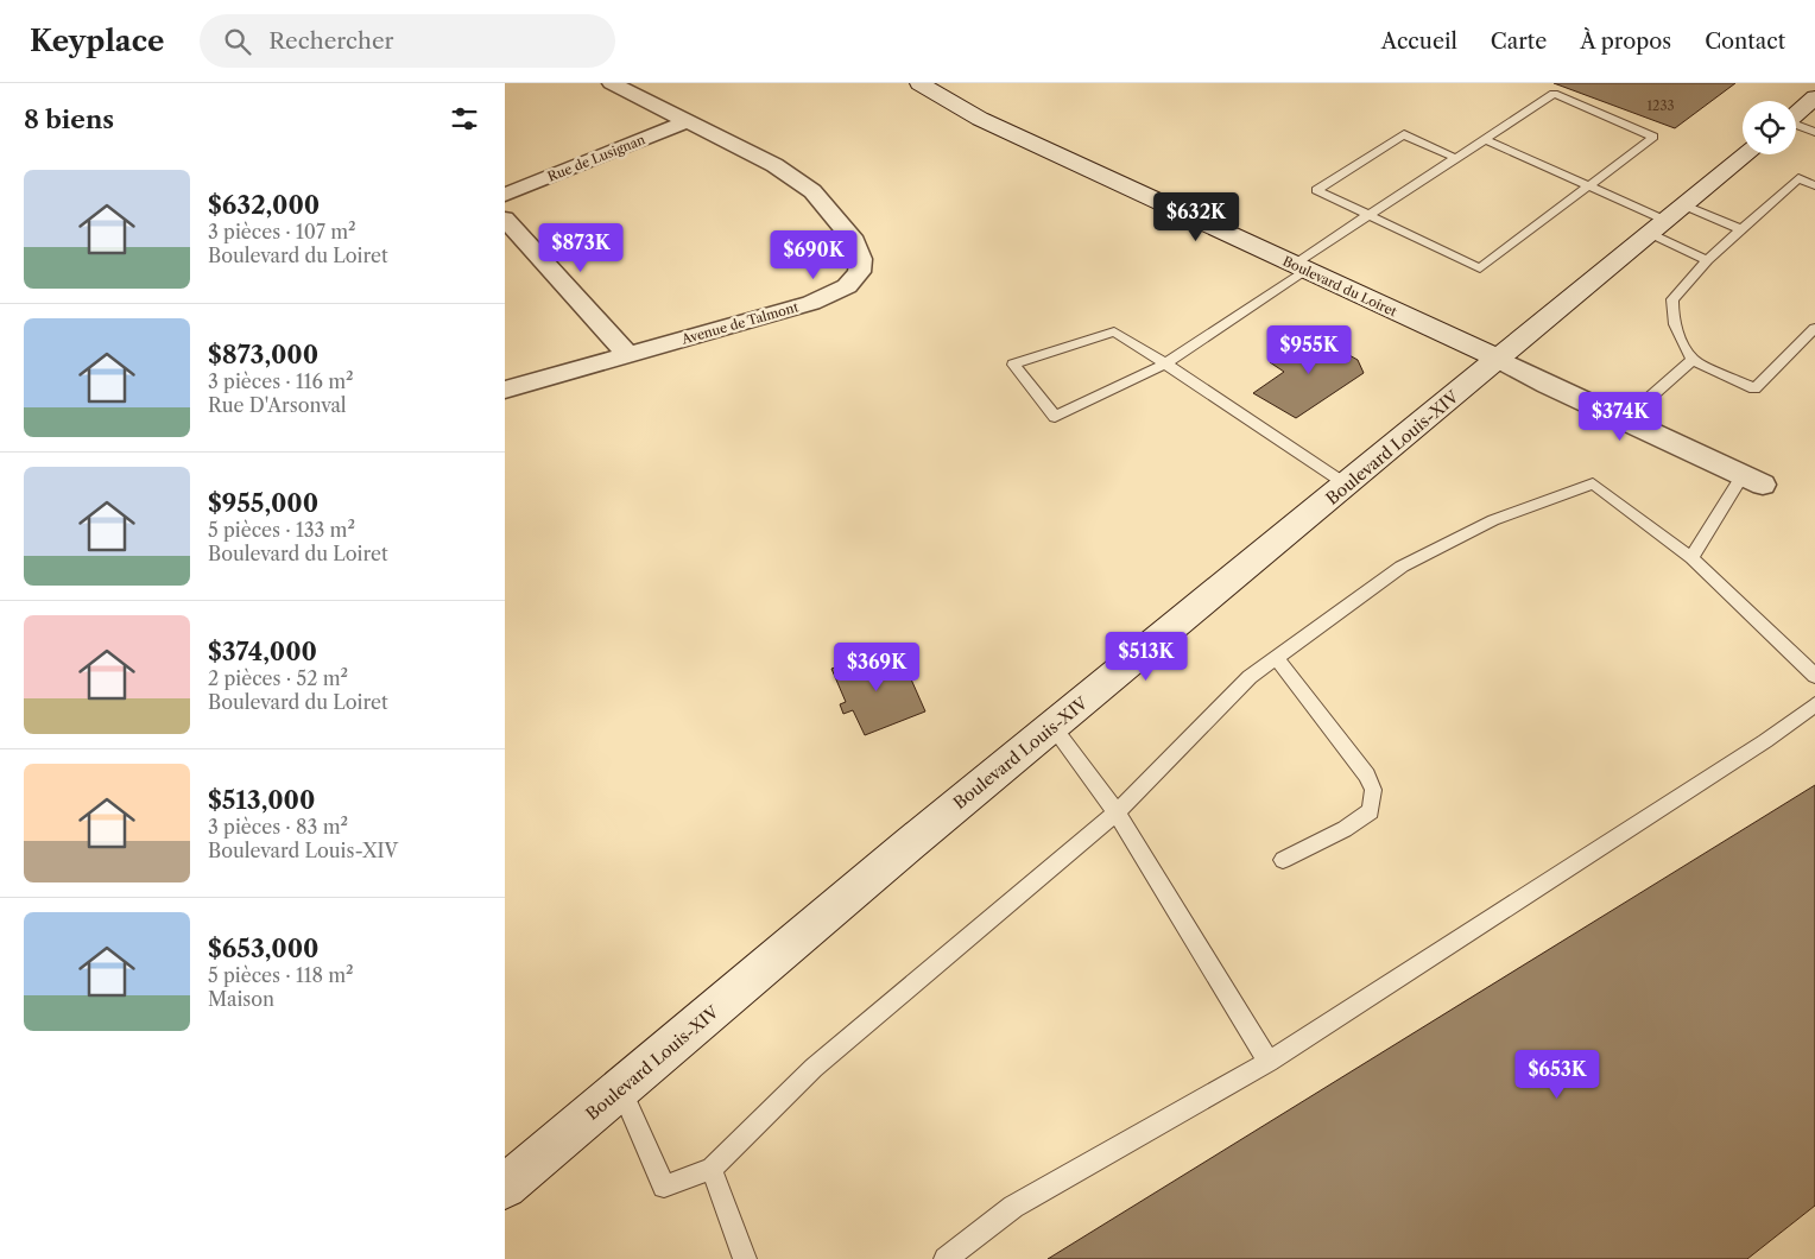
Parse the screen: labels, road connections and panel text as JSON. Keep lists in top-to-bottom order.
{
  "streets": {
    "main road": ["Boulevard du Loiret", "Boulevard Louis-XIV"],
    "street": ["Rue de Lusignan", "Avenue de Talmont"]
  },
  "crossings": [
    ["Rue de Lusignan", "Avenue de Talmont"],
    ["Boulevard du Loiret", "Boulevard Louis-XIV"]
  ],
  "house_numbers": ["1233"],
  "page": {
    "header": "Keyplace",
    "search": "Rechercher",
    "nav": [
      "Accueil",
      "Carte",
      "À propos",
      "Contact"
    ],
    "heading": "8 biens",
    "list": [
      {
        "name": "$632,000",
        "note": "3 pièces · 107 m² · Boulevard du Loiret"
      },
      {
        "name": "$873,000",
        "note": "3 pièces · 116 m² · Rue D'Arsonval"
      },
      {
        "name": "$955,000",
        "note": "5 pièces · 133 m² · Boulevard du Loiret"
      },
      {
        "name": "$374,000",
        "note": "2 pièces · 52 m² · Boulevard du Loiret"
      },
      {
        "name": "$513,000",
        "note": "3 pièces · 83 m² · Boulevard Louis-XIV"
      },
      {
        "name": "$653,000",
        "note": "5 pièces · 118 m² · Maison"
      }
    ],
    "price": [
      "$632K",
      "$873K",
      "$690K",
      "$955K",
      "$374K",
      "$513K",
      "$369K",
      "$653K"
    ]
  }
}
